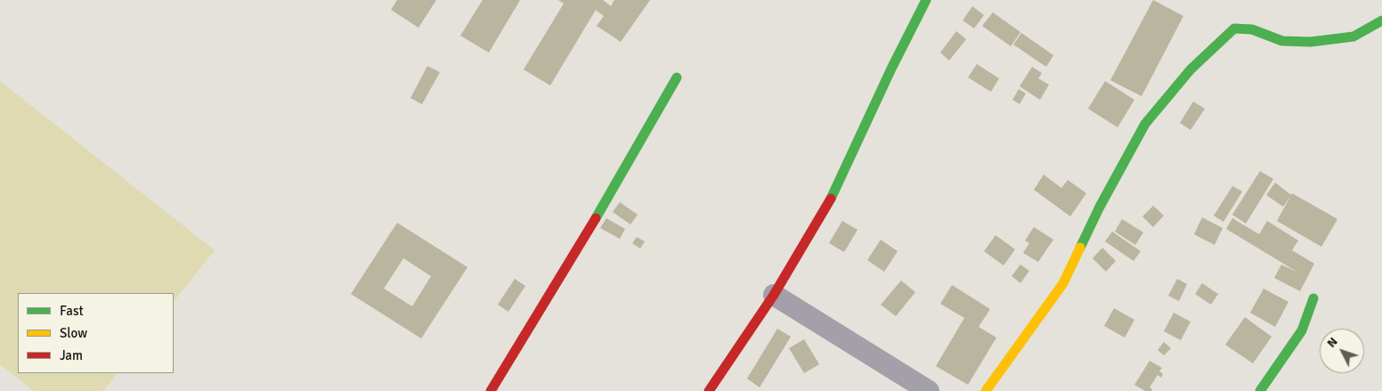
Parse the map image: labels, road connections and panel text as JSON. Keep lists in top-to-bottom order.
{
  "legend": ["Fast", "Slow", "Jam"],
  "north": "top left"
}
